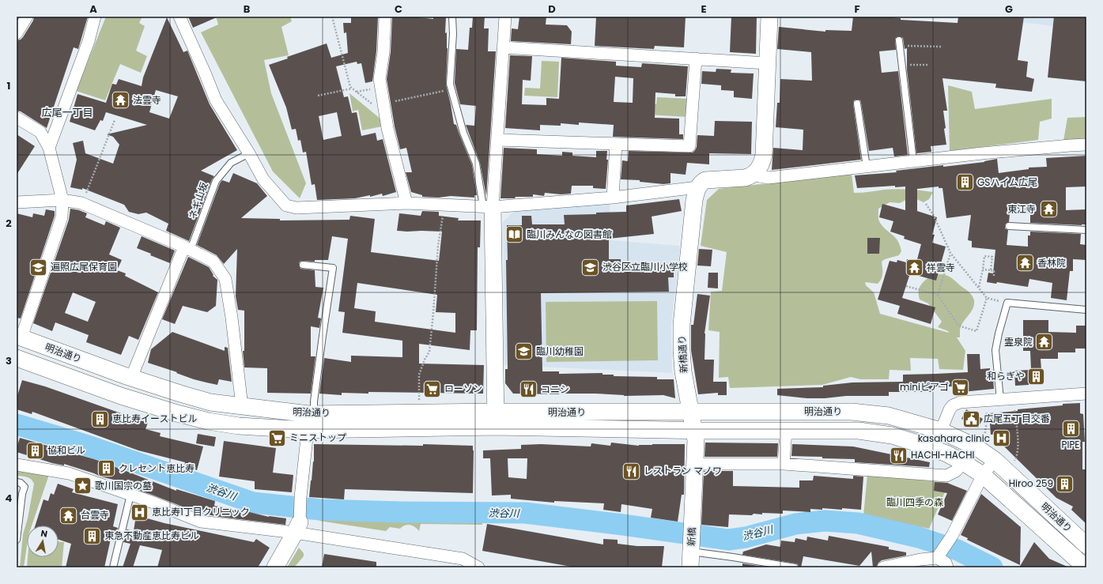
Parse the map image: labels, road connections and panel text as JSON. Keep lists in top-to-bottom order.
{
  "streets": {
    "main road": ["明治通り", "新橋通り", "新橋"],
    "lane": ["ネギ山坂"]
  },
  "crossings": [
    ["明治通り", "新橋通り"],
    ["新橋通り", "新橋"]
  ],
  "districts": ["広尾一丁目"],
  "water": ["渋谷川"],
  "parks": ["臨川四季の森"],
  "places": {
    "temple": [
      "法雲寺",
      "東江寺",
      "香林院",
      "祥雲寺",
      "霊泉院",
      "台雲寺"
    ],
    "building": [
      "GSハイム広尾",
      "和らぎや",
      "恵比寿イーストビル",
      "PIPE",
      "協和ビル",
      "クレセント恵比寿",
      "Hiroo 259",
      "東急不動産恵比寿ビル"
    ],
    "library": ["臨川みんなの図書館"],
    "school or university": ["遍照広尾保育園", "渋谷区立臨川小学校", "臨川幼稚園"],
    "supermarket": ["miniピアゴ", "ローソン", "ミニストップ"],
    "restaurant": ["コニシ", "HACHI-HACHI", "レストラン マノワ"],
    "public building": ["広尾五丁目交番"],
    "hospital": ["kasahara clinic", "恵比寿1丁目クリニック"],
    "place": ["歌川国宗の墓"]
  },
  "north": "top",
  "grid": {
    "columns": [
      "A",
      "B",
      "C",
      "D",
      "E",
      "F",
      "G"
    ],
    "rows": [
      "1",
      "2",
      "3",
      "4"
    ]
  }
}
